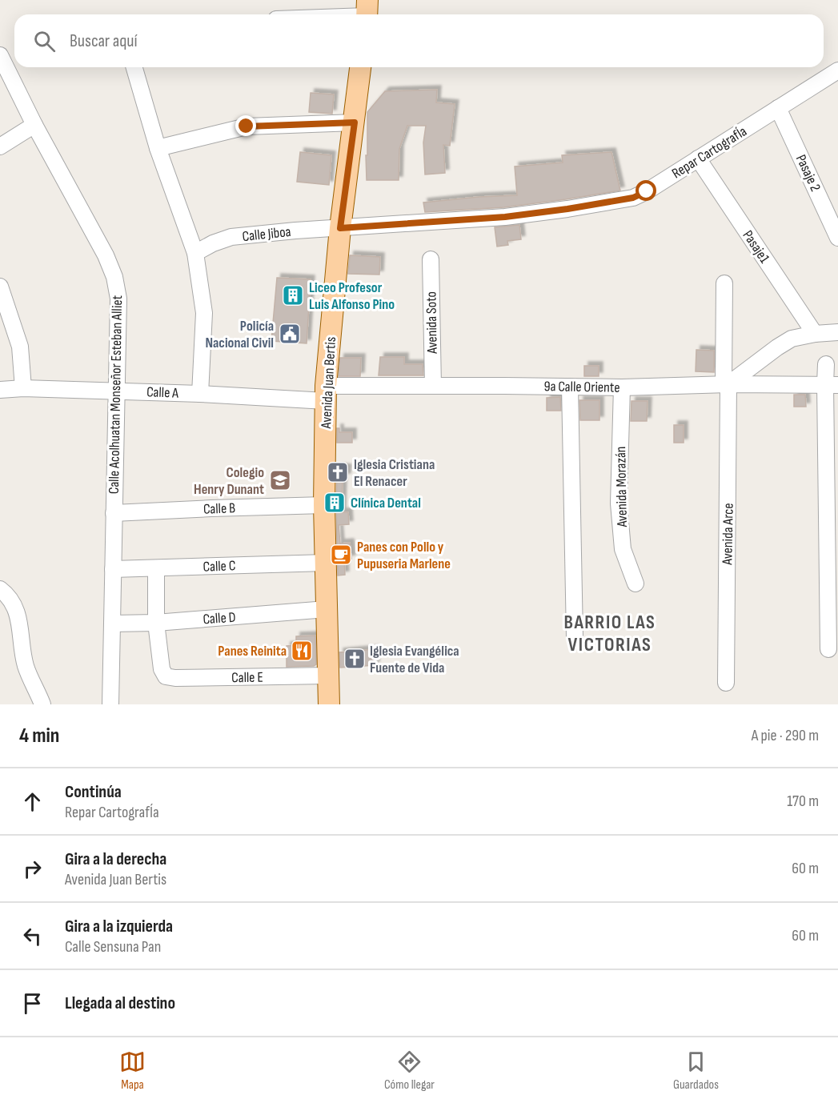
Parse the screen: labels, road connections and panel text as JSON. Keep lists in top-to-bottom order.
{
  "streets": {
    "main road": ["Avenida Juan Bertis"],
    "street": [
      "Repar CartografÍa",
      "Pasaje 2",
      "Calle Jiboa",
      "Pasaje1",
      "Avenida Soto",
      "9a Calle Oriente",
      "Calle A",
      "Calle Acolhuatan Monseñor Esteban Alliet",
      "Avenida Morazán",
      "Calle B",
      "Avenida Arce",
      "Calle C",
      "Calle D",
      "Calle E"
    ]
  },
  "crossings": [
    ["Repar CartografÍa", "Pasaje 2"],
    ["Repar CartografÍa", "Calle Jiboa"],
    ["Repar CartografÍa", "Pasaje1"],
    ["Repar CartografÍa", "Avenida Juan Bertis"],
    ["Calle Jiboa", "Avenida Juan Bertis"],
    ["Avenida Soto", "9a Calle Oriente"],
    ["Avenida Juan Bertis", "9a Calle Oriente"],
    ["Avenida Juan Bertis", "Calle A"],
    ["Avenida Juan Bertis", "Calle B"],
    ["Avenida Juan Bertis", "Calle C"],
    ["Avenida Juan Bertis", "Calle D"],
    ["Avenida Juan Bertis", "Calle E"],
    ["9a Calle Oriente", "Calle A"],
    ["9a Calle Oriente", "Avenida Morazán"],
    ["9a Calle Oriente", "Avenida Arce"],
    ["Calle A", "Calle Acolhuatan Monseñor Esteban Alliet"],
    ["Calle Acolhuatan Monseñor Esteban Alliet", "Calle B"],
    ["Calle Acolhuatan Monseñor Esteban Alliet", "Calle C"],
    ["Calle Acolhuatan Monseñor Esteban Alliet", "Calle D"],
    ["Calle D", "Calle E"]
  ],
  "districts": ["BARRIO LAS VICTORIAS"],
  "places": {
    "building": ["Liceo Profesor Luis Alfonso Pino", "Clínica Dental"],
    "public building": ["Policía Nacional Civil"],
    "church": ["Iglesia Cristiana El Renacer", "Iglesia Evangélica Fuente de Vida"],
    "school or university": ["Colegio Henry Dunant"],
    "cafe": ["Panes con Pollo y Pupuseria Marlene"],
    "restaurant": ["Panes Reinita"]
  },
  "page": {
    "search": "Buscar aquí",
    "heading": ["4 min", "A pie · 290 m"],
    "list": [
      ["Continúa", "Repar CartografÍa", "170 m"],
      ["Gira a la derecha", "Avenida Juan Bertis", "60 m"],
      ["Gira a la izquierda", "Calle Sensuna Pan", "60 m"],
      "Llegada al destino"
    ],
    "nav": ["Mapa", "Cómo llegar", "Guardados"]
  }
}
